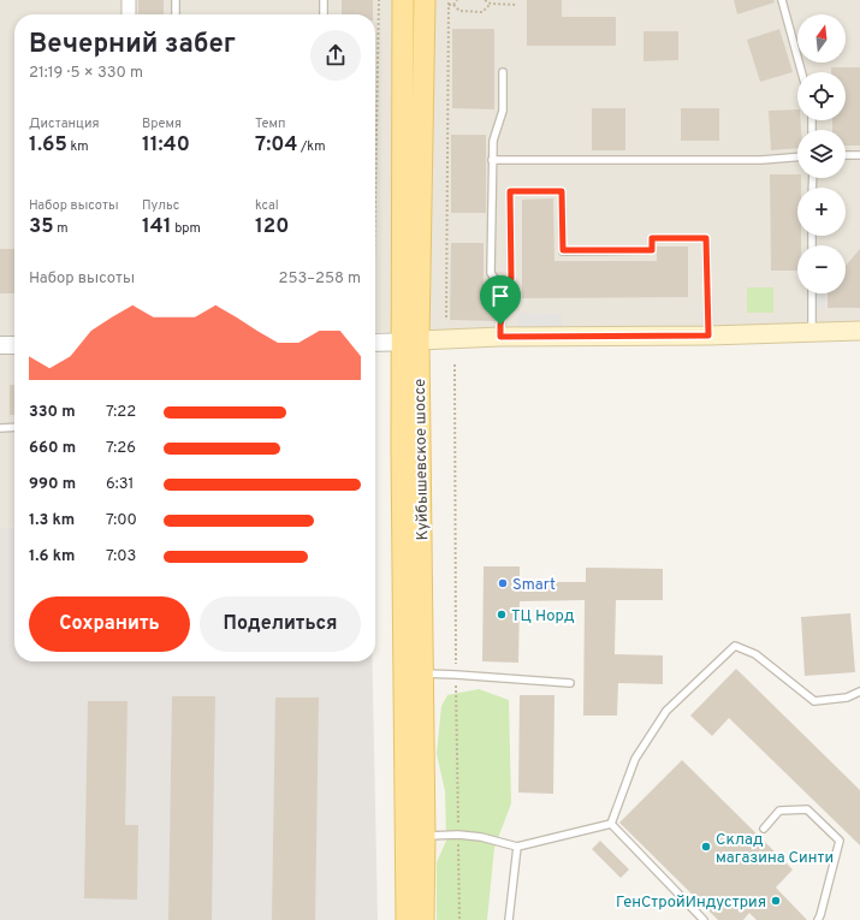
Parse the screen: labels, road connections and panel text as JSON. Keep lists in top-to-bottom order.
{
  "streets": {
    "main road": ["Куйбышевское шоссе"]
  },
  "places": [
    "Smart",
    "ТЦ Норд",
    "Склад магазина Синти",
    "ГенСтройИндустрия"
  ],
  "north": "top",
  "page": {
    "map_buttons": ["+", "−"],
    "heading": ["Вечерний забег", "21:19 · 5 × 330 m"],
    "stats": [
      ["Дистанция", "1.65 km"],
      ["Время", "11:40"],
      ["Темп", "7:04 /km"],
      ["Набор высоты", "35 m"],
      ["Пульс", "141 bpm"],
      ["kcal", "120"]
    ],
    "chart": ["Набор высоты", "253–258 m"],
    "list": [
      {
        "name": "330 m",
        "note": "7:22"
      },
      {
        "name": "660 m",
        "note": "7:26"
      },
      {
        "name": "990 m",
        "note": "6:31"
      },
      {
        "name": "1.3 km",
        "note": "7:00"
      },
      {
        "name": "1.6 km",
        "note": "7:03"
      }
    ],
    "buttons": ["Сохранить", "Поделиться"]
  }
}
